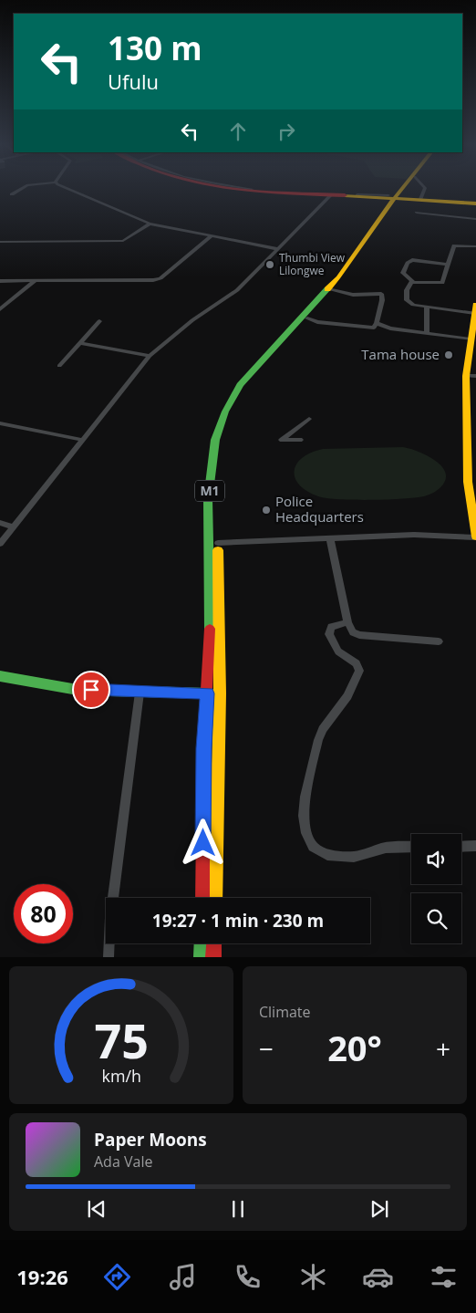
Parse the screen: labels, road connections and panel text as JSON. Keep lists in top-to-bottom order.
{
  "streets": {
    "main road": ["M1"]
  },
  "places": ["Thumbi View Lilongwe", "Tama house", "Police Headquarters"],
  "page": {
    "turn": ["130 m", "Ufulu"],
    "limit": "80",
    "trip": "19:27 · 1 min · 230 m",
    "tile": "Climate",
    "heat": ["−", "20°", "+"],
    "song": ["Paper Moons", "Ada Vale"],
    "tabs": "19:26",
    "gauge": ["75", "km/h"]
  }
}
